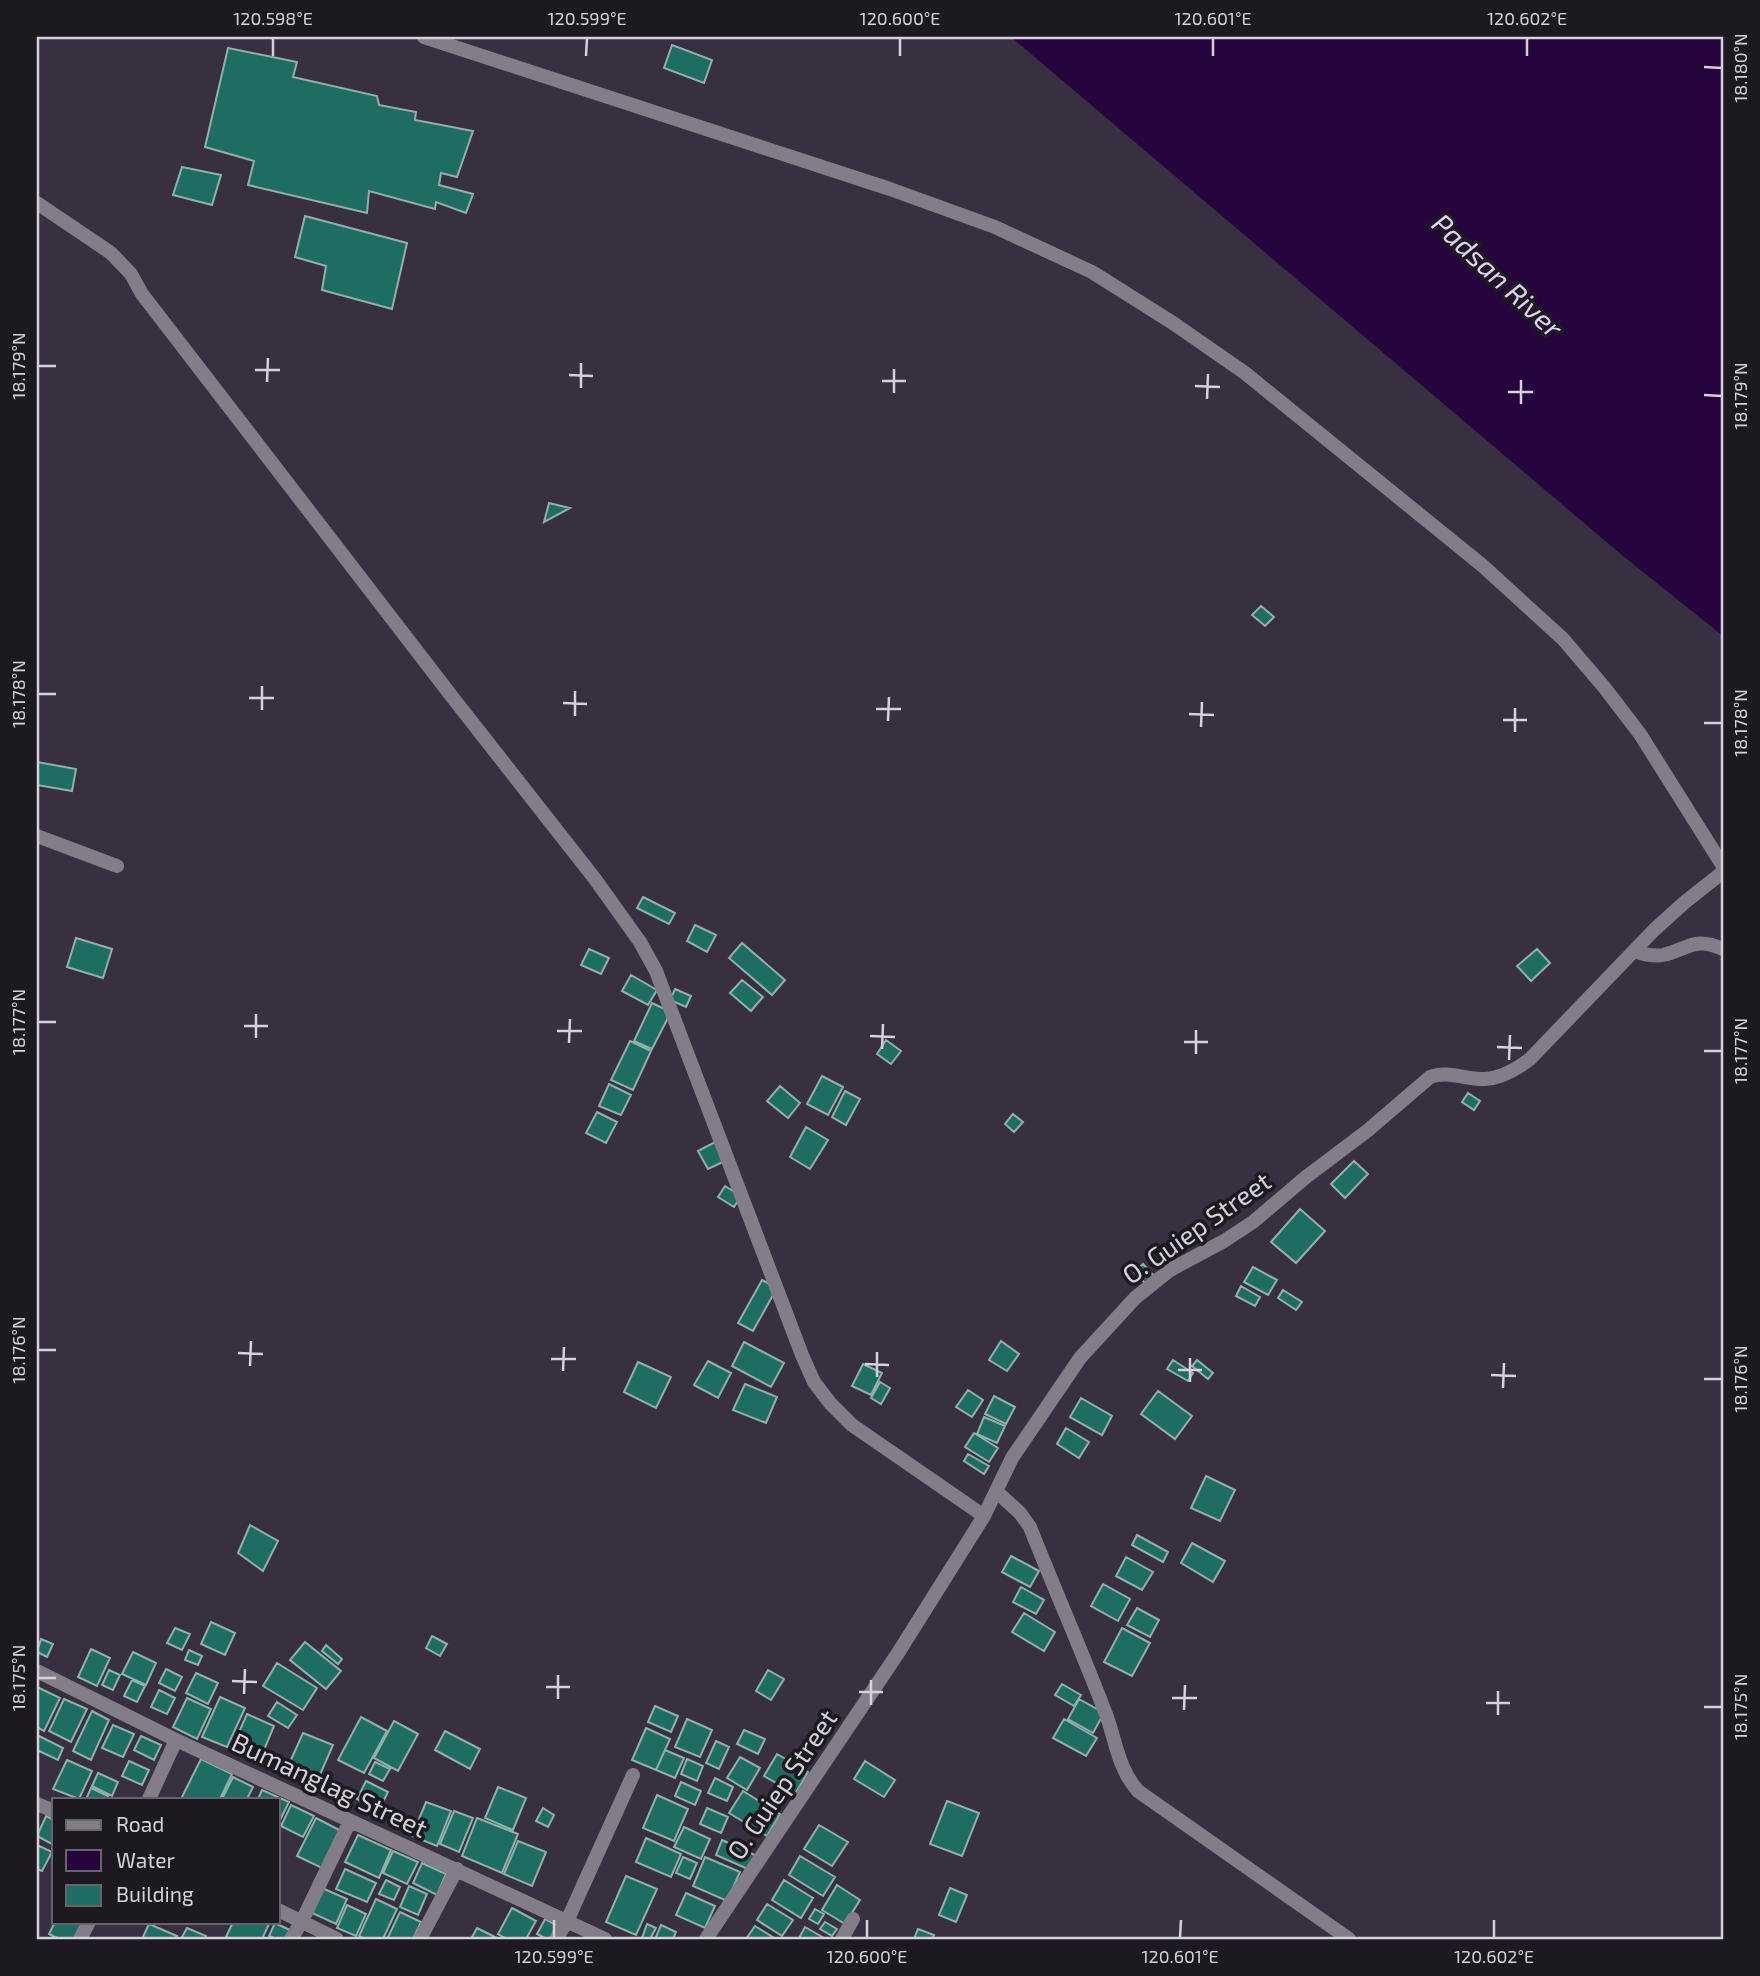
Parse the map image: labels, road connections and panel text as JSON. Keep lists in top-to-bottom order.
{
  "streets": {
    "street": ["O. Guiep Street", "Bumanglag Street"]
  },
  "water": ["Padsan River"],
  "legend": ["Road", "Water", "Building"],
  "coordinates": [
    "120.598°E",
    "120.599°E",
    "120.600°E",
    "120.601°E",
    "120.602°E",
    "18.180°N",
    "18.179°N",
    "18.178°N",
    "18.177°N",
    "18.176°N",
    "18.175°N"
  ]
}
